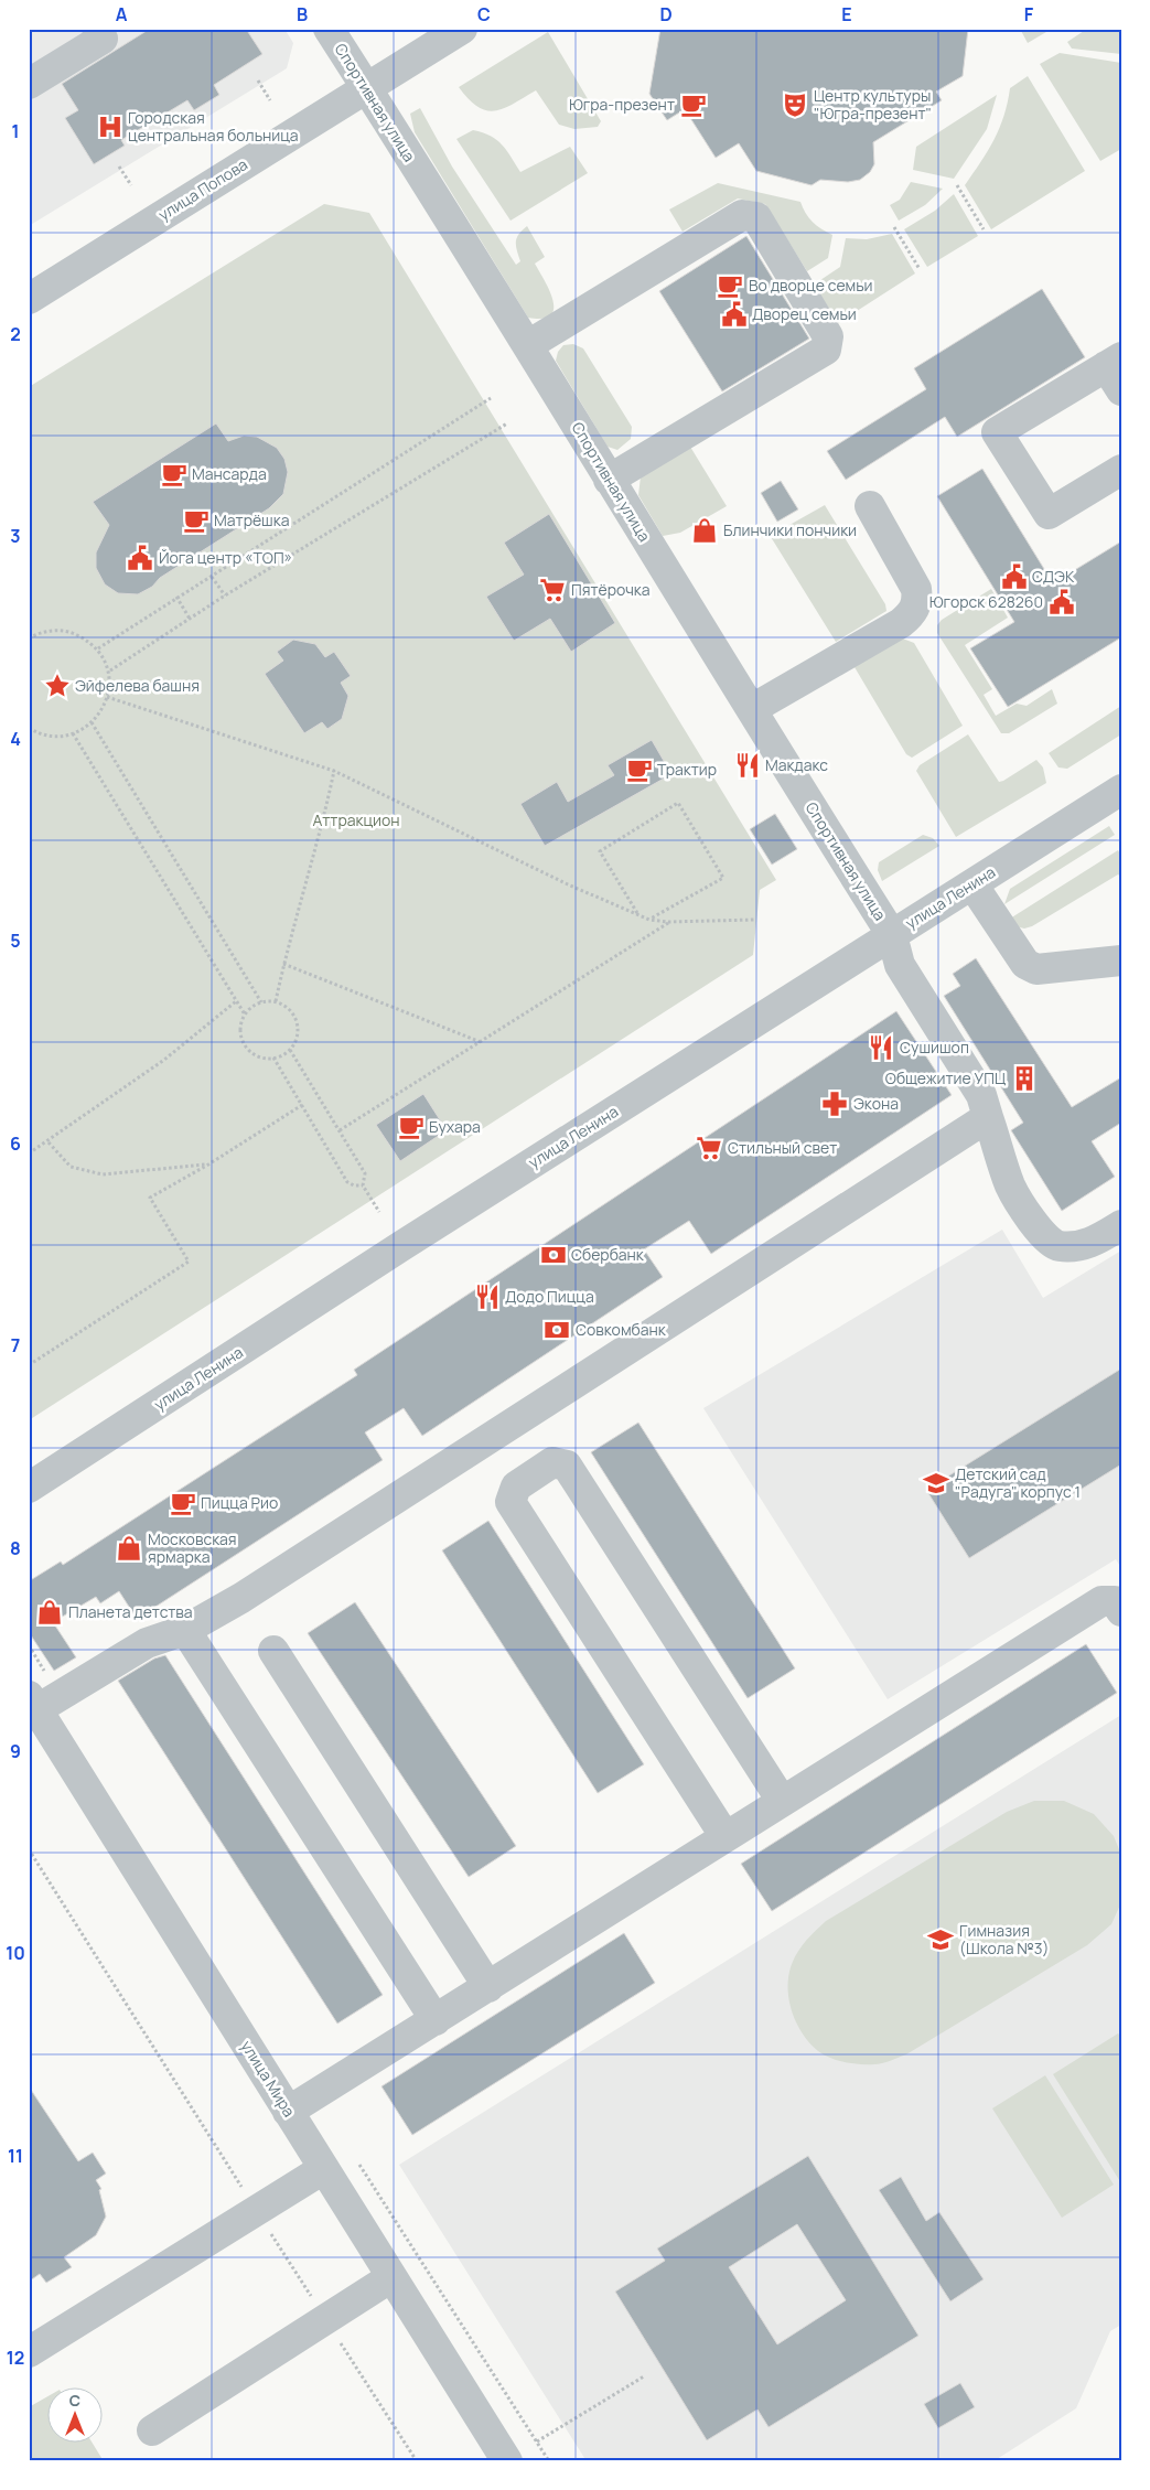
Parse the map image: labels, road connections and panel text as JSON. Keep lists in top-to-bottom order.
{
  "streets": {
    "street": [
      "Спортивная улица",
      "улица Попова",
      "улица Ленина",
      "улица Мира"
    ]
  },
  "crossings": [
    ["Спортивная улица", "улица Попова"],
    ["Спортивная улица", "улица Ленина"]
  ],
  "parks": ["Аттракцион"],
  "places": {
    "cafe": [
      "Югра-презент",
      "Во дворце семьи",
      "Мансарда",
      "Матрёшка",
      "Трактир",
      "Бухара",
      "Пицца Рио"
    ],
    "theatre": ["Центр культуры \"Югра-презент\""],
    "hospital": ["Городская центральная больница"],
    "public building": [
      "Дворец семьи",
      "Йога центр «ТОП»",
      "СДЭК",
      "Югорск 628260"
    ],
    "shop": ["Блинчики пончики", "Московская ярмарка", "Планета детства"],
    "supermarket": ["Пятёрочка", "Стильный свет"],
    "place": ["Эйфелева башня"],
    "restaurant": ["Макдакс", "Сушишоп", "Додо Пицца"],
    "building": ["Общежитие УПЦ"],
    "pharmacy": ["Экона"],
    "bank": ["Сбербанк", "Совкомбанк"],
    "school or university": ["Детский сад \"Радуга\" корпус 1", "Гимназия (Школа №3)"]
  },
  "north": "top",
  "grid": {
    "columns": [
      "A",
      "B",
      "C",
      "D",
      "E",
      "F"
    ],
    "rows": [
      "1",
      "2",
      "3",
      "4",
      "5",
      "6",
      "7",
      "8",
      "9",
      "10",
      "11",
      "12"
    ]
  }
}
